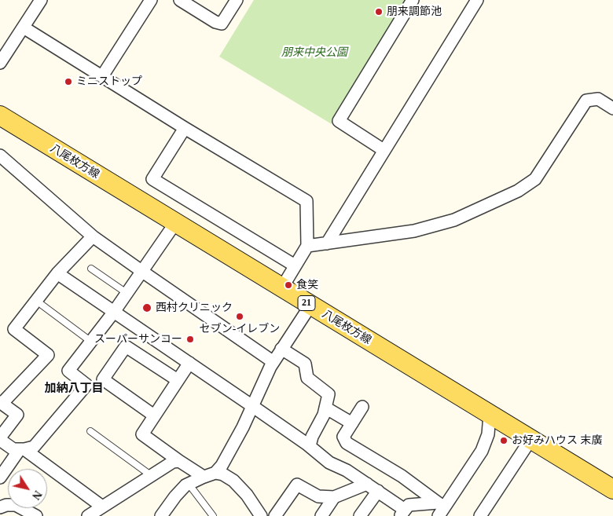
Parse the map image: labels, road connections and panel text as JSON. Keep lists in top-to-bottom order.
{
  "streets": {
    "main road": ["八尾枚方線", "21"]
  },
  "districts": ["加納八丁目"],
  "parks": ["朋来中央公園"],
  "places": [
    "朋来調節池",
    "ミニストップ",
    "食笑",
    "西村クリニック",
    "セブン-イレブン",
    "スーパーサンコー",
    "お好みハウス 末廣"
  ],
  "north": "bottom right"
}
